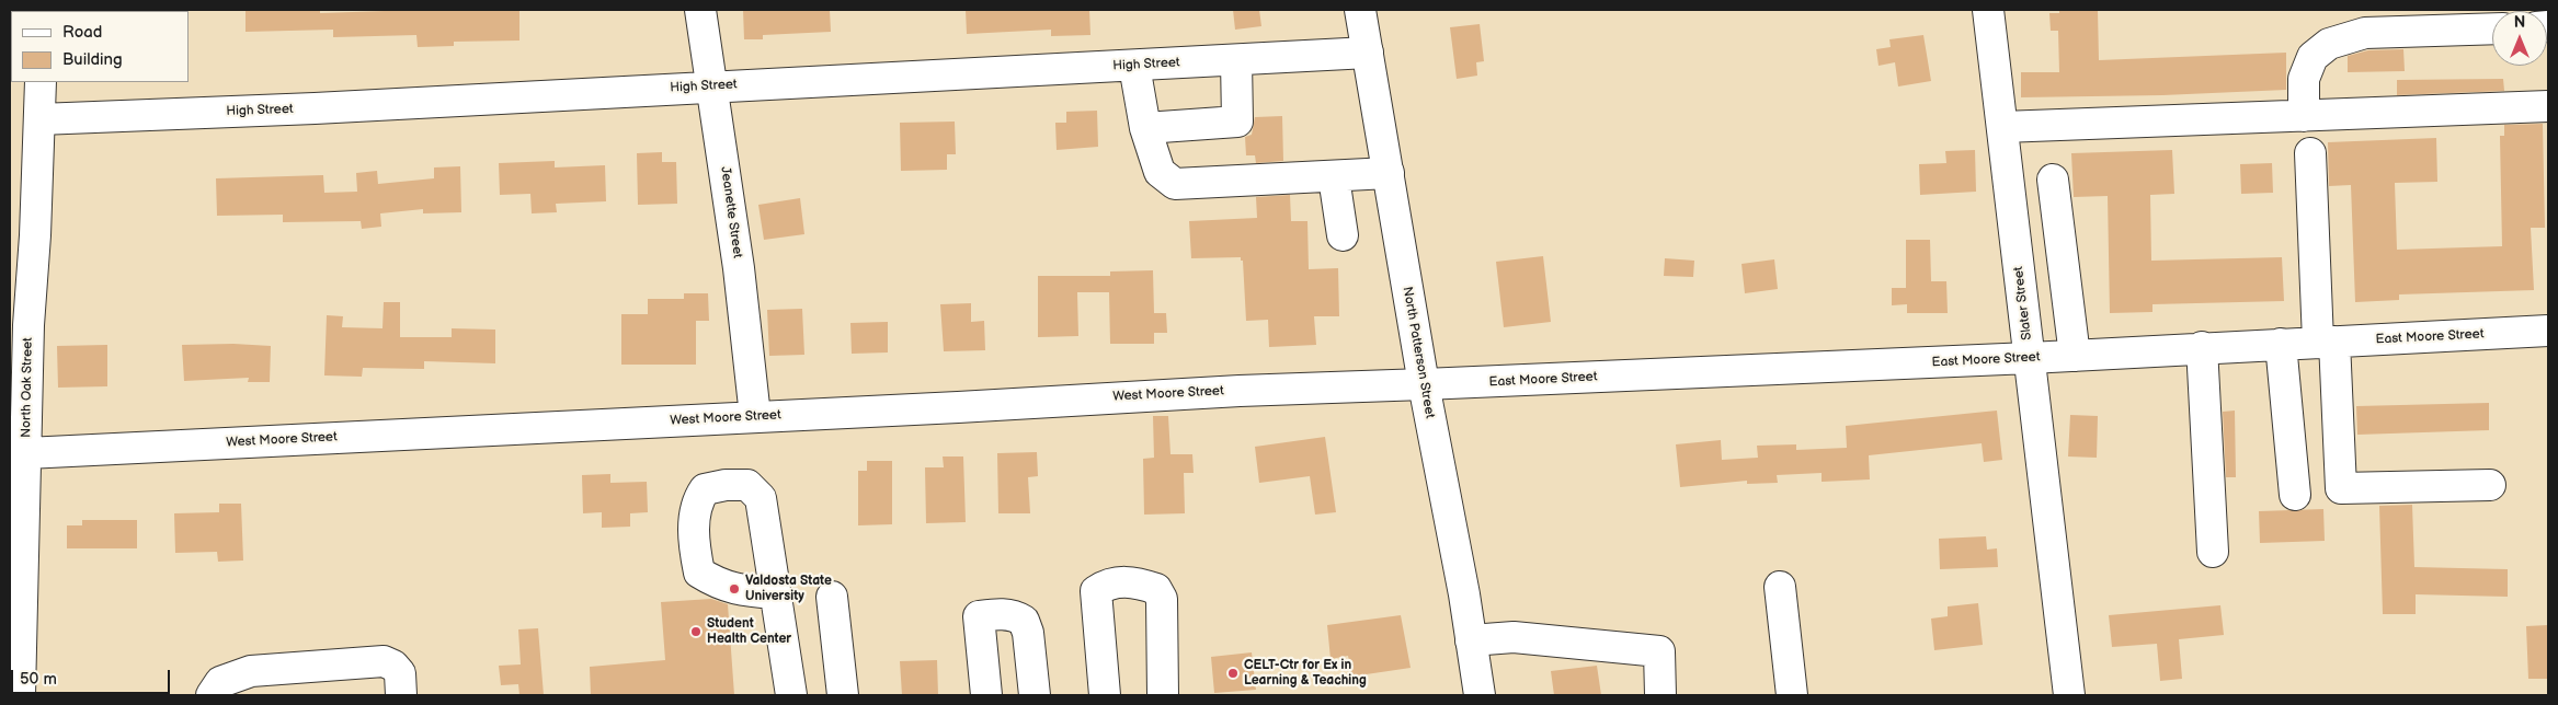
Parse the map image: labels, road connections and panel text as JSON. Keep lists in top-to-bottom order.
{
  "streets": {
    "street": [
      "High Street",
      "Jeanette Street",
      "Slater Street",
      "East Moore Street",
      "North Patterson Street",
      "North Oak Street",
      "West Moore Street"
    ]
  },
  "crossings": [
    ["High Street", "Jeanette Street"],
    ["High Street", "North Patterson Street"],
    ["High Street", "North Oak Street"],
    ["Jeanette Street", "West Moore Street"],
    ["Slater Street", "East Moore Street"],
    ["East Moore Street", "North Patterson Street"],
    ["East Moore Street", "West Moore Street"],
    ["North Patterson Street", "West Moore Street"],
    ["North Oak Street", "West Moore Street"]
  ],
  "places": ["Valdosta State University", "Student Health Center", "CELT-Ctr for Ex in Learning & Teaching"],
  "legend": ["Road", "Building"],
  "scale_bar": "50 m",
  "north": "top"
}
